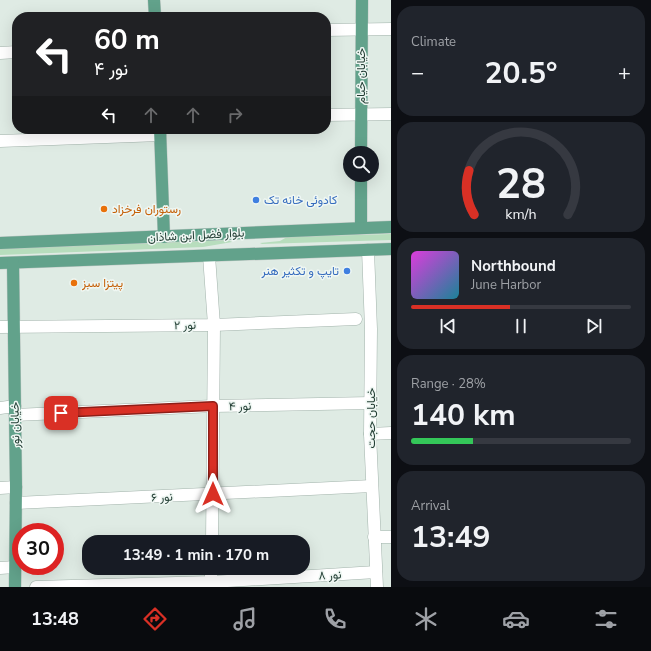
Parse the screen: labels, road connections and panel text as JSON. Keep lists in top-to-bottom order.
{
  "streets": {
    "main road": ["خیابان خیام", "بلوار فضل ابن شاذان", "خیابان نور"],
    "street": [
      "نور ۲",
      "نور ۴",
      "خیابان حجت",
      "نور ۶",
      "نور ۸"
    ]
  },
  "crossings": [
    ["بلوار فضل ابن شاذان", "خیابان حجت"],
    ["بلوار فضل ابن شاذان", "خیابان نور"],
    ["نور ۲", "خیابان نور"],
    ["نور ۴", "خیابان حجت"],
    ["نور ۴", "خیابان نور"],
    ["خیابان حجت", "نور ۶"],
    ["خیابان حجت", "نور ۸"],
    ["خیابان نور", "نور ۶"]
  ],
  "places": [
    "کادوئی خانه تک",
    "رستوران فرخزاد",
    "تایپ و تکثیر هنر",
    "پیتزا سبز"
  ],
  "page": {
    "tile": [
      "Climate",
      ["Range · 28%", "140 km"],
      ["Arrival", "13:49"]
    ],
    "turn": ["60 m", "نور ۴"],
    "heat": ["−", "20.5°", "+"],
    "song": ["Northbound", "June Harbor"],
    "limit": "30",
    "trip": "13:49 · 1 min · 170 m",
    "tabs": "13:48",
    "gauge": ["28", "km/h"]
  }
}
